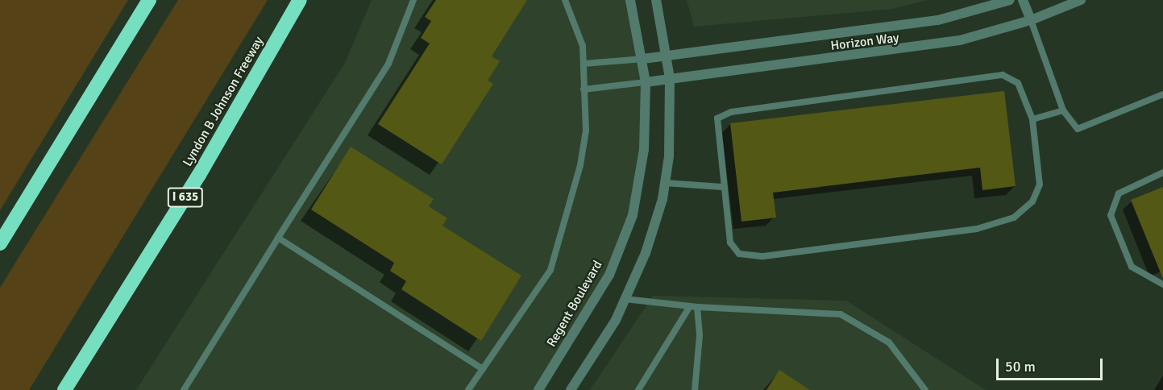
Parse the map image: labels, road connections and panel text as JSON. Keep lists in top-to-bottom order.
{
  "streets": {
    "highway": ["Lyndon B Johnson Freeway", "I 635"],
    "street": ["Horizon Way", "Regent Boulevard"]
  },
  "crossings": [
    ["Horizon Way", "Regent Boulevard"]
  ],
  "scale_bar": "50 m"
}
